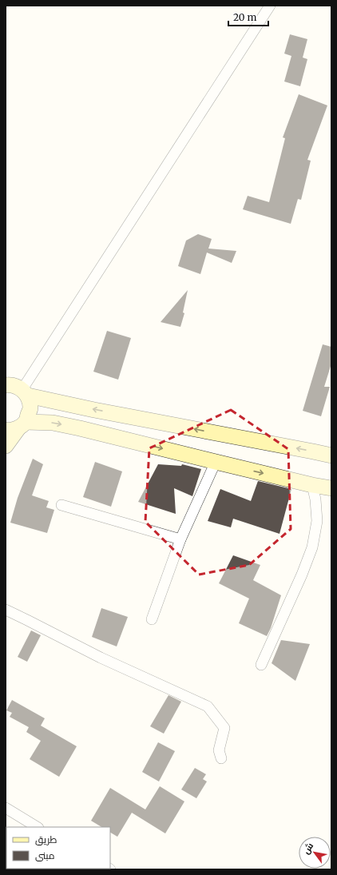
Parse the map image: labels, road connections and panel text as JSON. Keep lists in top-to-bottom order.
{
  "legend": ["طريق", "مبنى"],
  "scale_bar": "20 m",
  "north": "top left"
}
